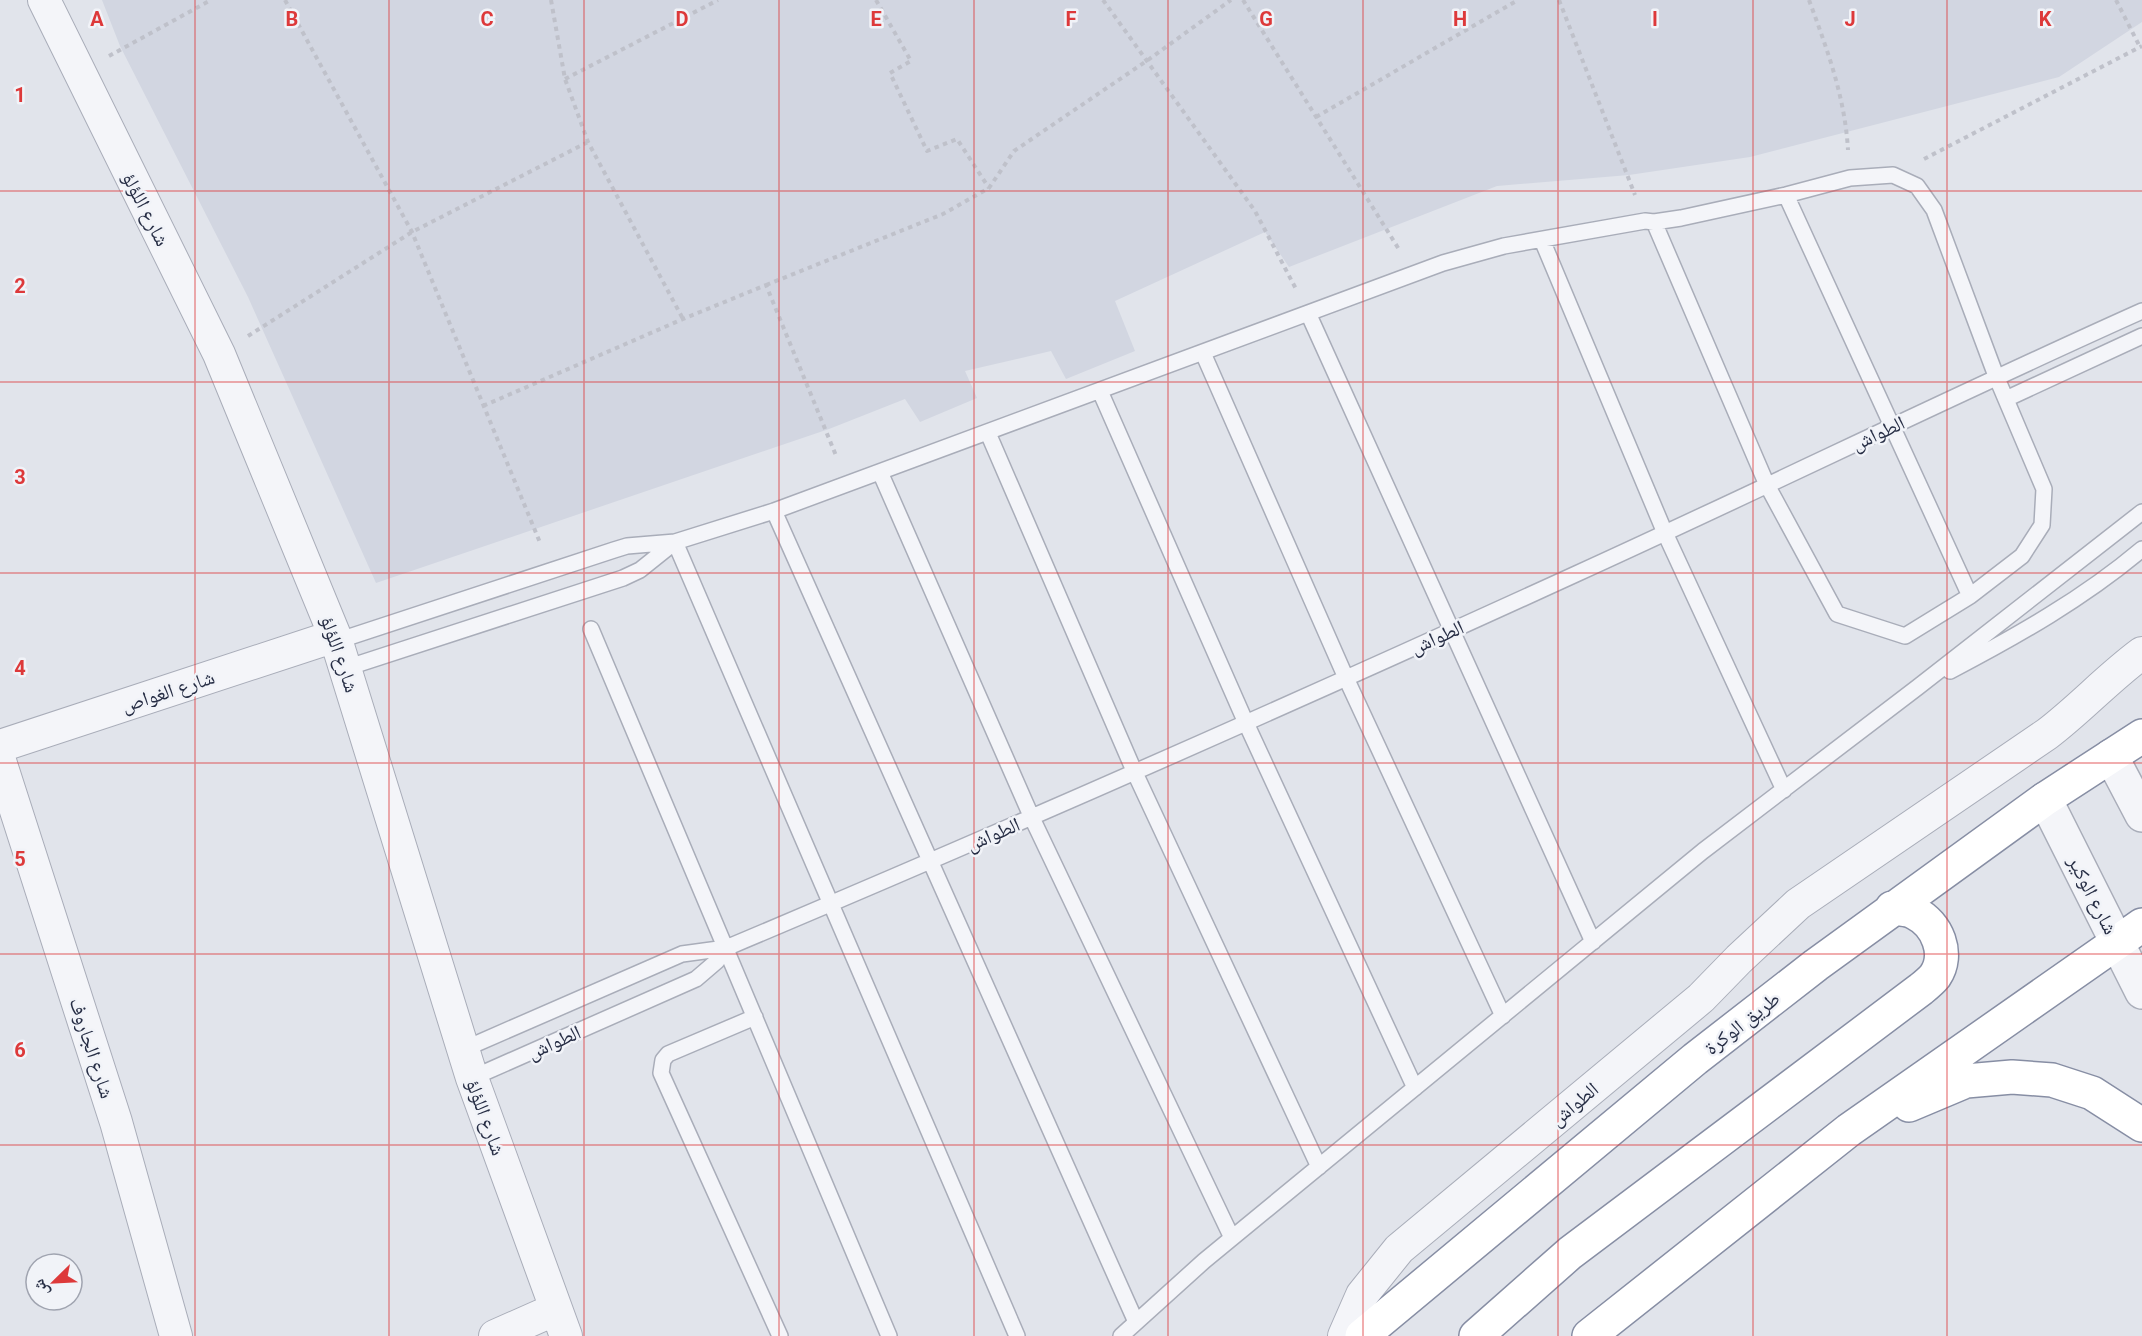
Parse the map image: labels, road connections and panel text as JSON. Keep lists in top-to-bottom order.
{
  "streets": {
    "highway": ["طريق الوكرة"],
    "street": [
      "شارع اللؤلؤ",
      "الطواش",
      "شارع الغواص",
      "شارع الوكير",
      "شارع الجاروف"
    ]
  },
  "crossings": [
    ["شارع اللؤلؤ", "الطواش"],
    ["شارع اللؤلؤ", "شارع الغواص"],
    ["شارع الوكير", "طريق الوكرة"]
  ],
  "north": "bottom left",
  "grid": {
    "columns": [
      "A",
      "B",
      "C",
      "D",
      "E",
      "F",
      "G",
      "H",
      "I",
      "J",
      "K"
    ],
    "rows": [
      "1",
      "2",
      "3",
      "4",
      "5",
      "6"
    ]
  }
}
